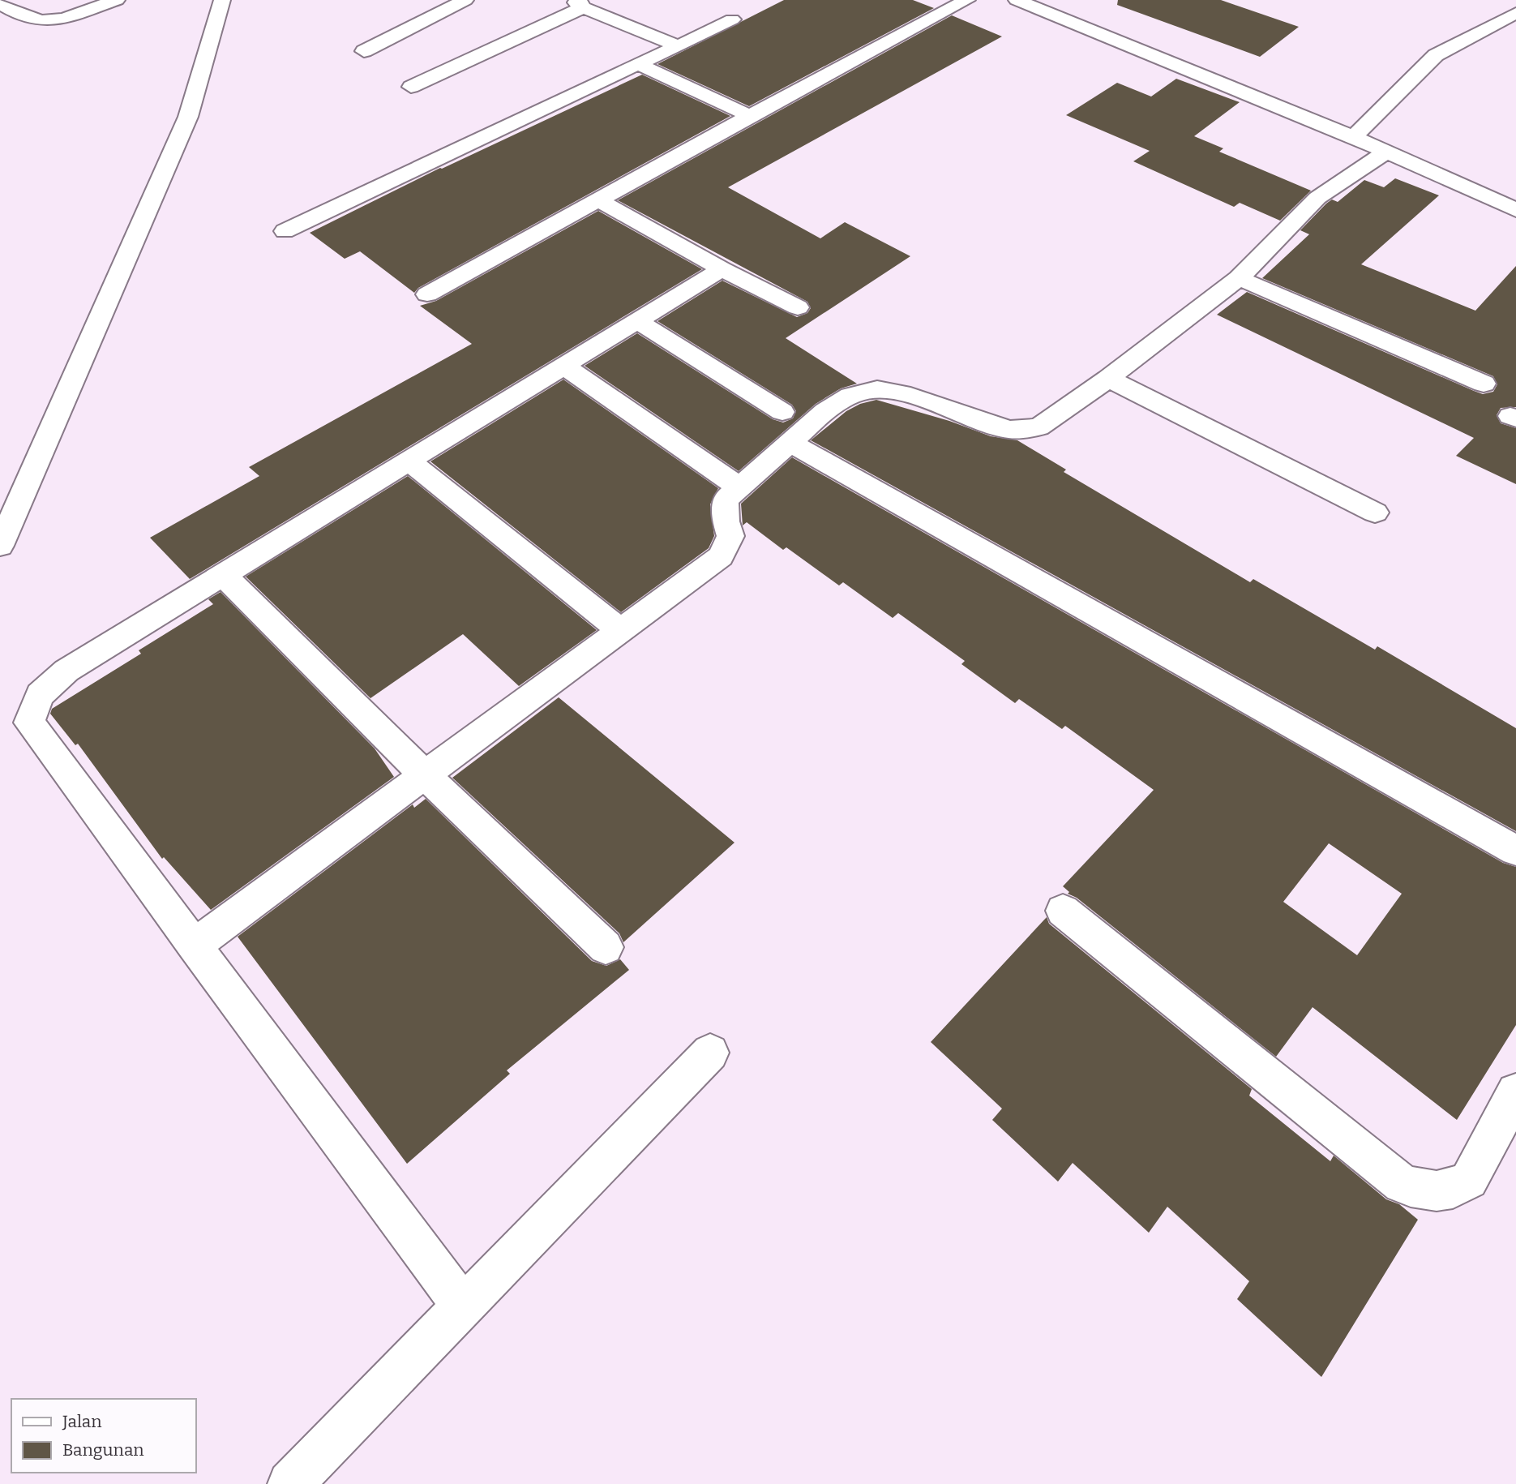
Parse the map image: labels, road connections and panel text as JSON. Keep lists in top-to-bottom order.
{
  "legend": ["Jalan", "Bangunan"]
}
